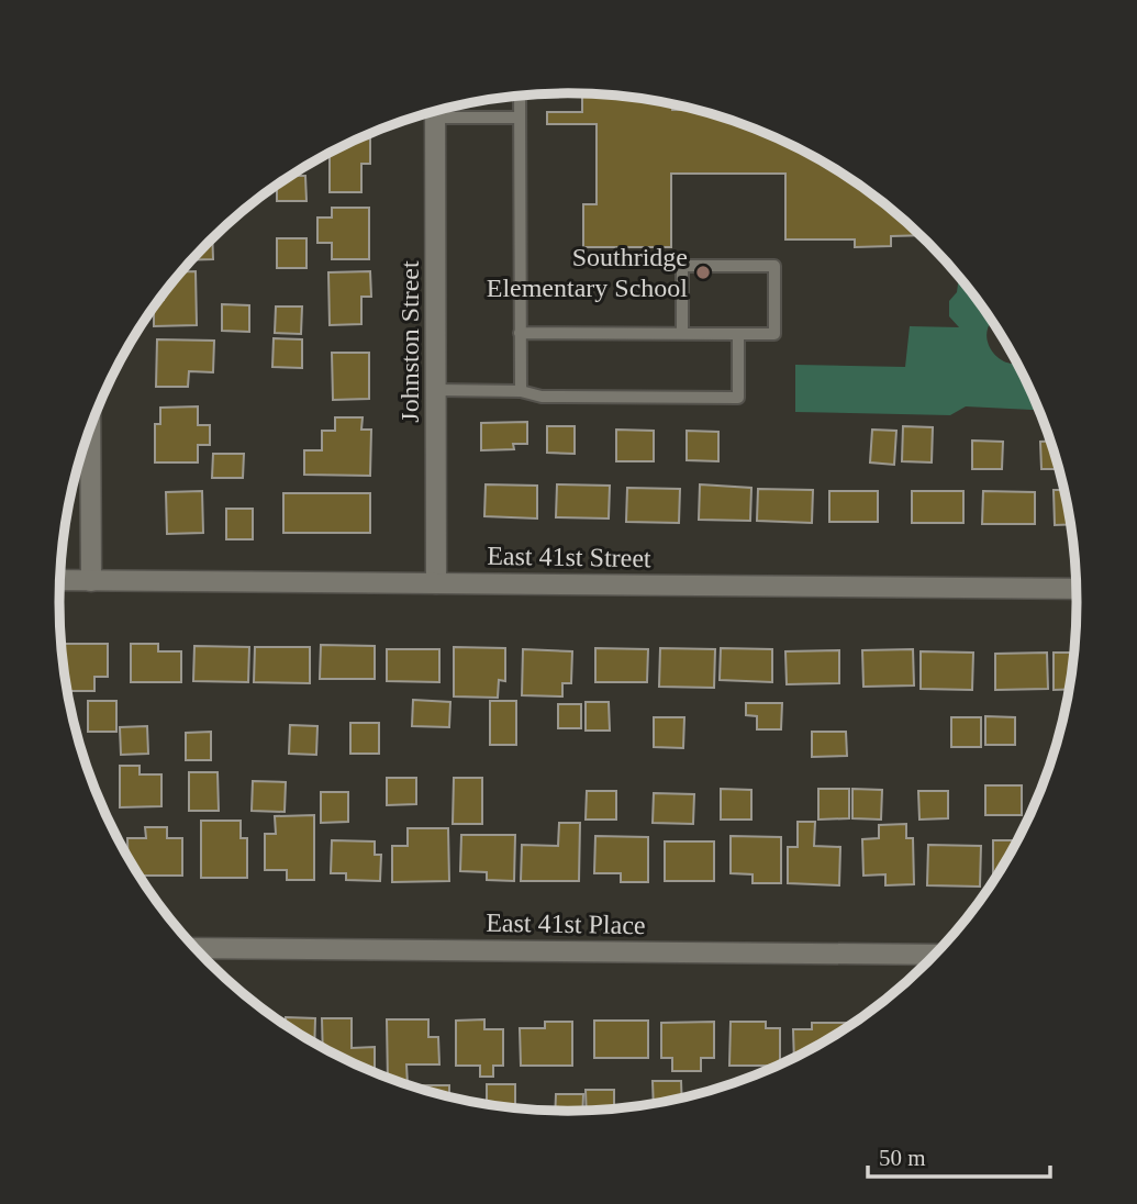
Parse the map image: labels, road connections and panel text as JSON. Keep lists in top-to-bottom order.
{
  "streets": {
    "street": ["Johnston Street", "East 41st Street", "East 41st Place"]
  },
  "crossings": [
    ["Johnston Street", "East 41st Street"]
  ],
  "places": ["Southridge Elementary School"],
  "scale_bar": "50 m"
}
